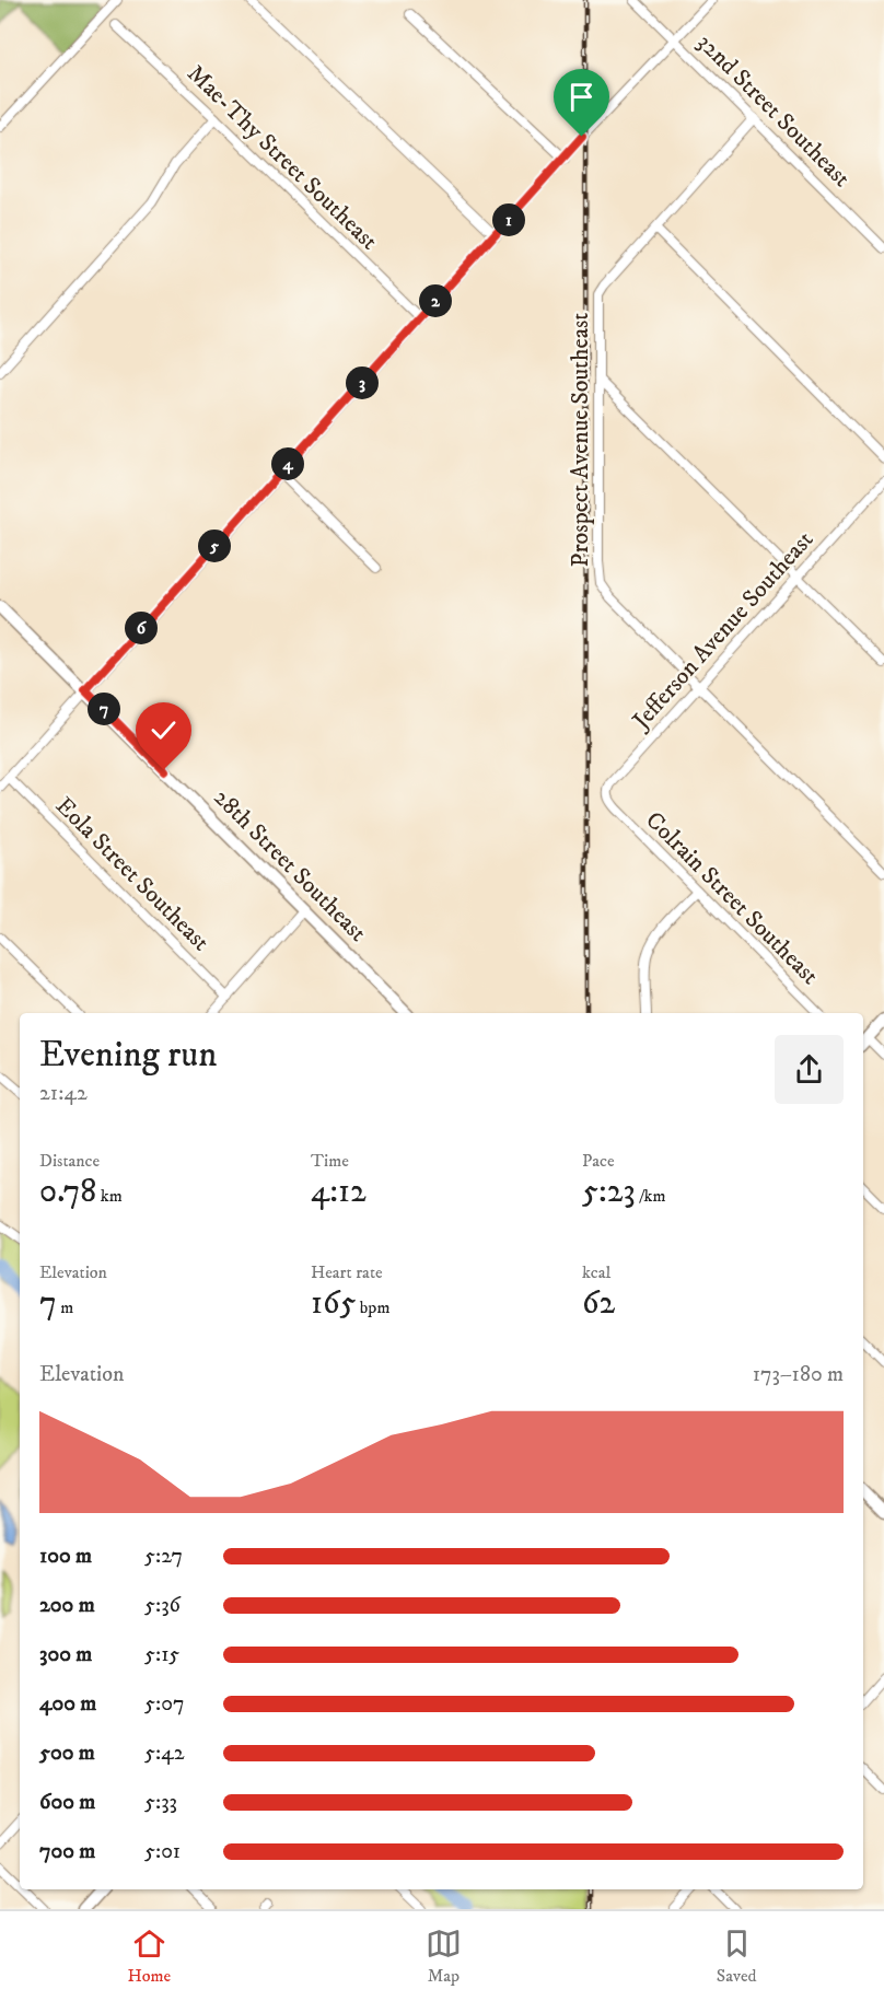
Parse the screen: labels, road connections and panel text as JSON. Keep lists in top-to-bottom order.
{
  "streets": {
    "main road": ["28th Street Southeast"],
    "street": [
      "32nd Street Southeast",
      "Mae-Thy Street Southeast",
      "Prospect Avenue Southeast",
      "Jefferson Avenue Southeast",
      "Eola Street Southeast",
      "Colrain Street Southeast"
    ]
  },
  "crossings": [
    ["32nd Street Southeast", "Prospect Avenue Southeast"],
    ["Prospect Avenue Southeast", "Jefferson Avenue Southeast"],
    ["Jefferson Avenue Southeast", "Colrain Street Southeast"]
  ],
  "page": {
    "pins": [
      "1",
      "2",
      "3",
      "4",
      "5",
      "6",
      "7"
    ],
    "heading": ["Evening run", "21:42"],
    "stats": [
      ["Distance", "0.78 km"],
      ["Time", "4:12"],
      ["Pace", "5:23 /km"],
      ["Elevation", "7 m"],
      ["Heart rate", "165 bpm"],
      ["kcal", "62"]
    ],
    "chart": ["Elevation", "173–180 m"],
    "list": [
      {
        "name": "100 m",
        "note": "5:27"
      },
      {
        "name": "200 m",
        "note": "5:36"
      },
      {
        "name": "300 m",
        "note": "5:15"
      },
      {
        "name": "400 m",
        "note": "5:07"
      },
      {
        "name": "500 m",
        "note": "5:42"
      },
      {
        "name": "600 m",
        "note": "5:33"
      },
      {
        "name": "700 m",
        "note": "5:01"
      }
    ],
    "tabs": ["Home", "Map", "Saved"]
  }
}
